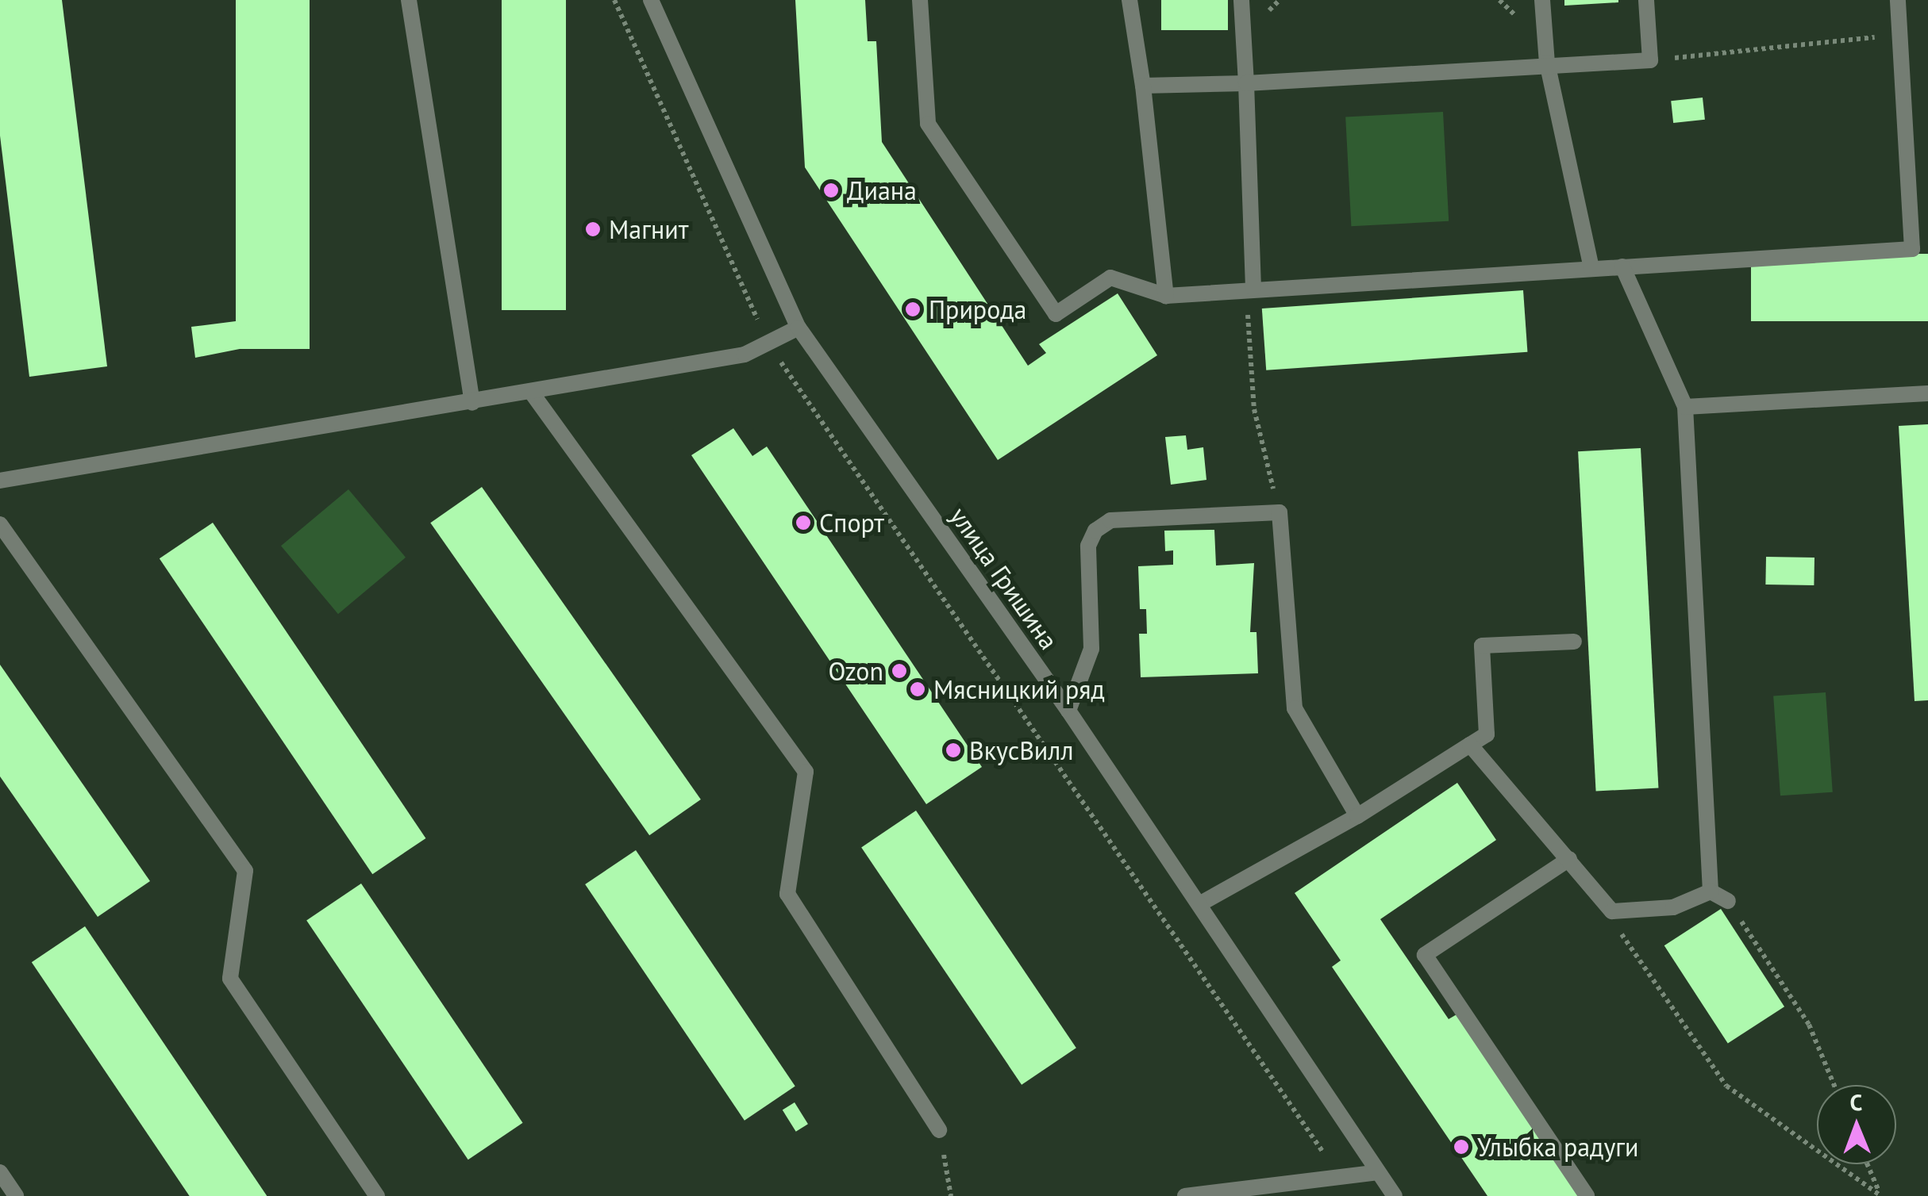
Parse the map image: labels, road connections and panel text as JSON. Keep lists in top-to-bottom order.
{
  "streets": {
    "street": ["улица Гришина"]
  },
  "places": [
    "Диана",
    "Магнит",
    "Природа",
    "Спорт",
    "Ozon",
    "Мясницкий ряд",
    "ВкусВилл",
    "Улыбка радуги"
  ],
  "north": "top"
}
